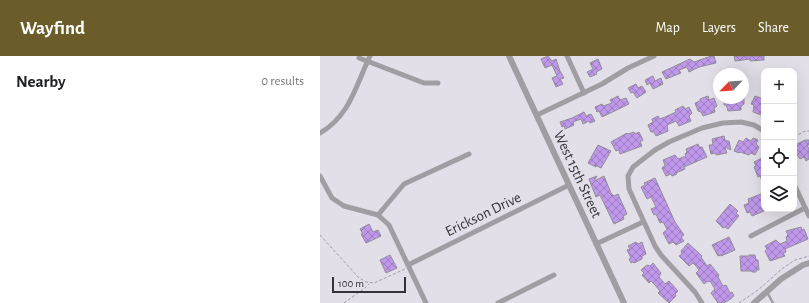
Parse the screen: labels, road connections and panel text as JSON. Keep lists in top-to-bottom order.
{
  "streets": {
    "street": ["West 15th Street", "Erickson Drive"]
  },
  "crossings": [
    ["West 15th Street", "Erickson Drive"]
  ],
  "scale_bar": "100 m",
  "north": "bottom left",
  "page": {
    "header": "Wayfind",
    "nav": ["Map", "Layers", "Share"],
    "heading": ["Nearby", "0 results"],
    "map_buttons": ["+", "−"],
    "scale": "100 m"
  }
}
